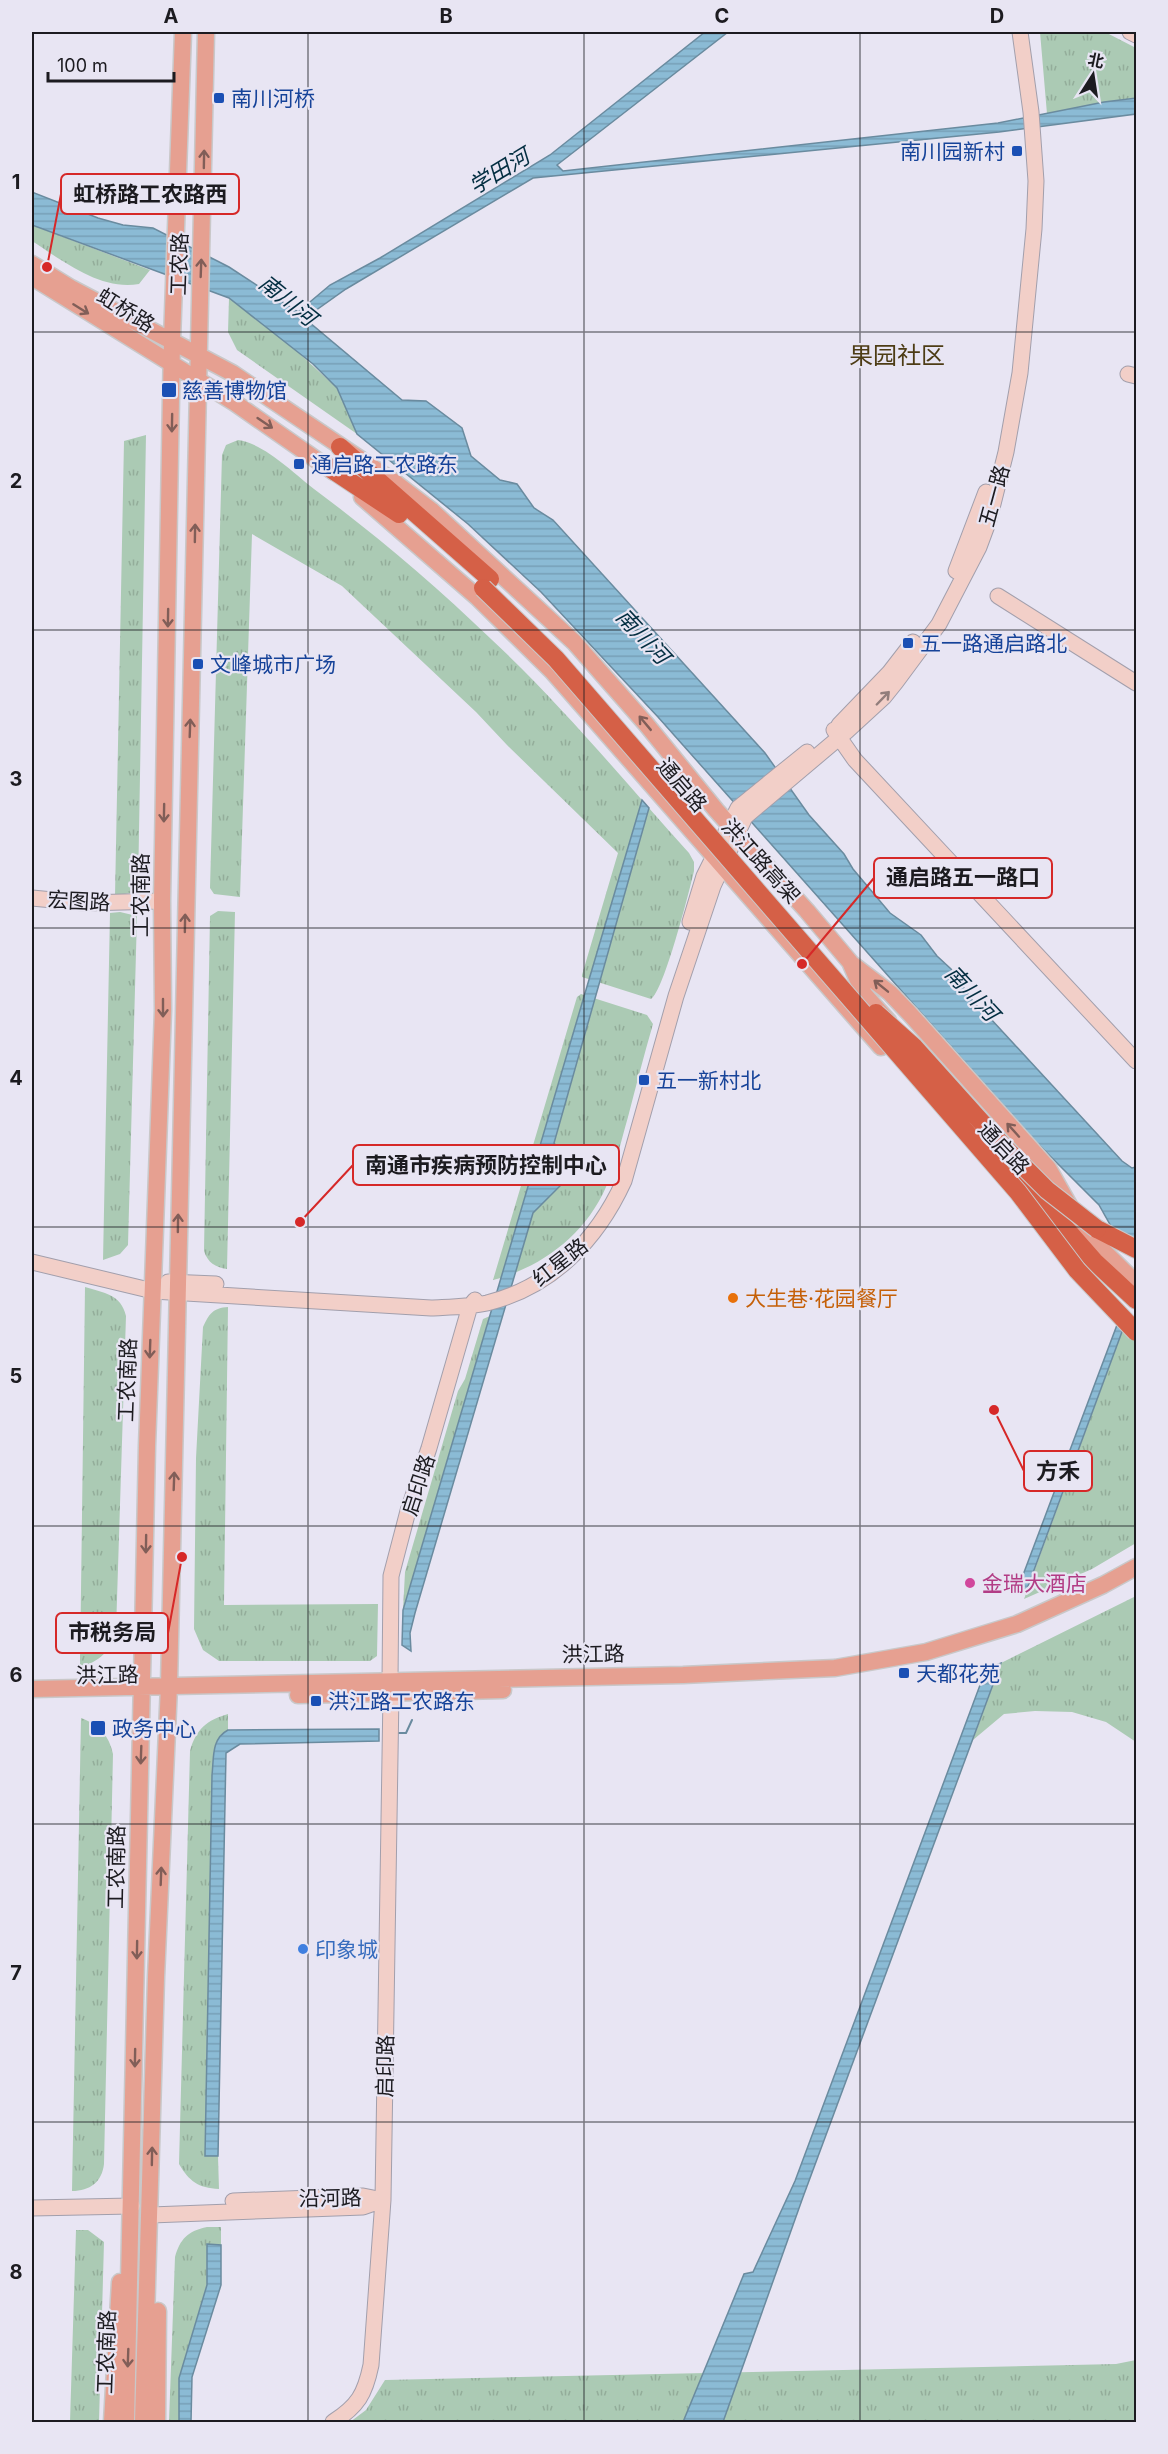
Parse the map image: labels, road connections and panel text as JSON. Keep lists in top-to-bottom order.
{
  "streets": {
    "highway": ["洪江路高架"],
    "main road": [
      "工农路",
      "虹桥路",
      "通启路",
      "工农南路",
      "洪江路"
    ],
    "street": [
      "五一路",
      "宏图路",
      "红星路",
      "启印路",
      "沿河路"
    ]
  },
  "crossings": [
    ["工农路", "虹桥路"],
    ["工农路", "通启路"],
    ["工农路", "工农南路"],
    ["虹桥路", "通启路"],
    ["虹桥路", "工农南路"],
    ["五一路", "通启路"],
    ["五一路", "红星路"],
    ["通启路", "洪江路高架"],
    ["通启路", "工农南路"],
    ["通启路", "红星路"],
    ["工农南路", "宏图路"],
    ["工农南路", "红星路"],
    ["工农南路", "洪江路"],
    ["工农南路", "沿河路"],
    ["红星路", "启印路"],
    ["启印路", "洪江路"],
    ["启印路", "沿河路"]
  ],
  "districts": ["果园社区"],
  "water": ["学田河", "南川河"],
  "places": {
    "transit": [
      "南川河桥",
      "南川园新村",
      "慈善博物馆",
      "通启路工农路东",
      "五一路通启路北",
      "文峰城市广场",
      "五一新村北",
      "天都花苑",
      "洪江路工农路东",
      "政务中心"
    ],
    "other": [
      "虹桥路工农路西",
      "通启路五一路口",
      "南通市疾病预防控制中心",
      "大生巷·花园餐厅",
      "方禾",
      "市税务局",
      "金瑞大酒店",
      "印象城"
    ]
  },
  "scale_bar": "100 m",
  "north": "top",
  "grid": {
    "columns": [
      "A",
      "B",
      "C",
      "D"
    ],
    "rows": [
      "1",
      "2",
      "3",
      "4",
      "5",
      "6",
      "7",
      "8"
    ]
  }
}
